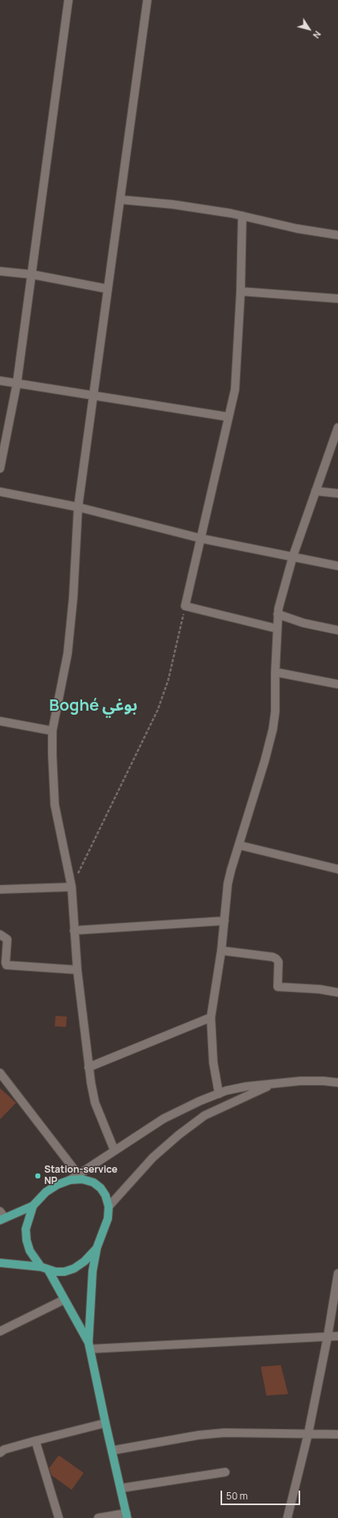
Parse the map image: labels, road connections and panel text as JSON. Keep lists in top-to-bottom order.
{
  "districts": ["Boghé بوغي"],
  "places": ["Station-service NP"],
  "scale_bar": "50 m",
  "north": "bottom right"
}
